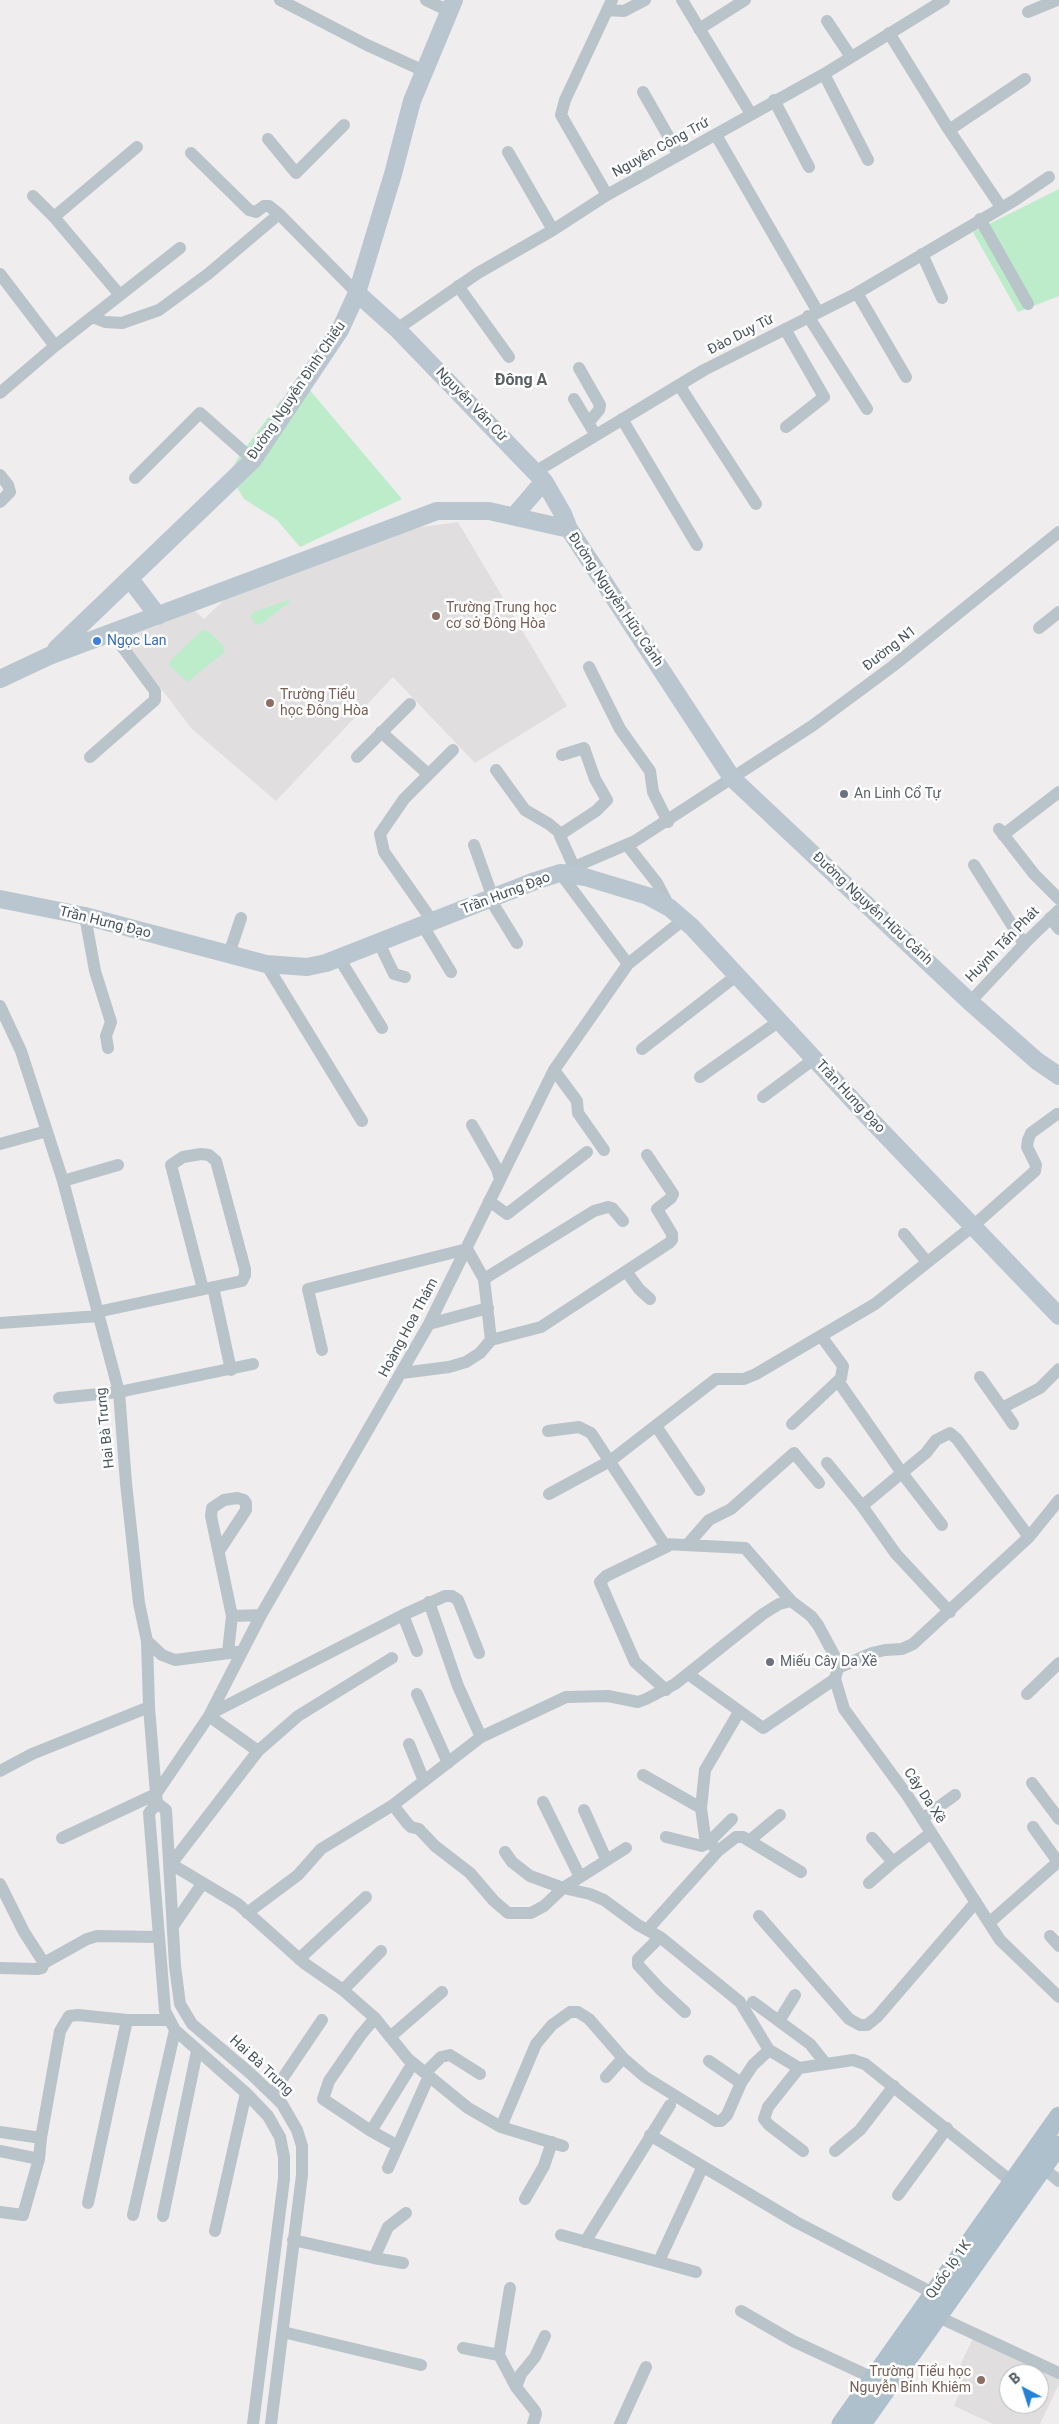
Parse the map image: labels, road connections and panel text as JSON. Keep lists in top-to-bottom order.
{
  "streets": {
    "main road": ["Quốc lộ 1K"],
    "street": [
      "Nguyễn Công Trứ",
      "Đào Duy Từ",
      "Đường Nguyễn Đình Chiểu",
      "Nguyễn Văn Cừ",
      "Đường Nguyễn Hữu Cảnh",
      "Đường N1",
      "Trần Hưng Đạo",
      "Huỳnh Tấn Phát",
      "Hoàng Hoa Thám",
      "Hai Bà Trưng",
      "Cây Da Xề"
    ]
  },
  "crossings": [
    ["Nguyễn Công Trứ", "Nguyễn Văn Cừ"],
    ["Đào Duy Từ", "Nguyễn Văn Cừ"],
    ["Đường Nguyễn Đình Chiểu", "Nguyễn Văn Cừ"],
    ["Đường Nguyễn Đình Chiểu", "Đường Nguyễn Hữu Cảnh"],
    ["Nguyễn Văn Cừ", "Đường Nguyễn Hữu Cảnh"],
    ["Đường Nguyễn Hữu Cảnh", "Đường N1"],
    ["Đường Nguyễn Hữu Cảnh", "Huỳnh Tấn Phát"],
    ["Đường N1", "Trần Hưng Đạo"],
    ["Trần Hưng Đạo", "Hoàng Hoa Thám"],
    ["Hoàng Hoa Thám", "Hai Bà Trưng"]
  ],
  "districts": ["Đông A"],
  "places": [
    "Trường Trung học cơ sở Đông Hòa",
    "Ngọc Lan",
    "Trường Tiểu học Đông Hòa",
    "An Linh Cổ Tự",
    "Miếu Cây Da Xề",
    "Trường Tiểu học Nguyễn Bỉnh Khiêm"
  ],
  "north": "top left"
}
